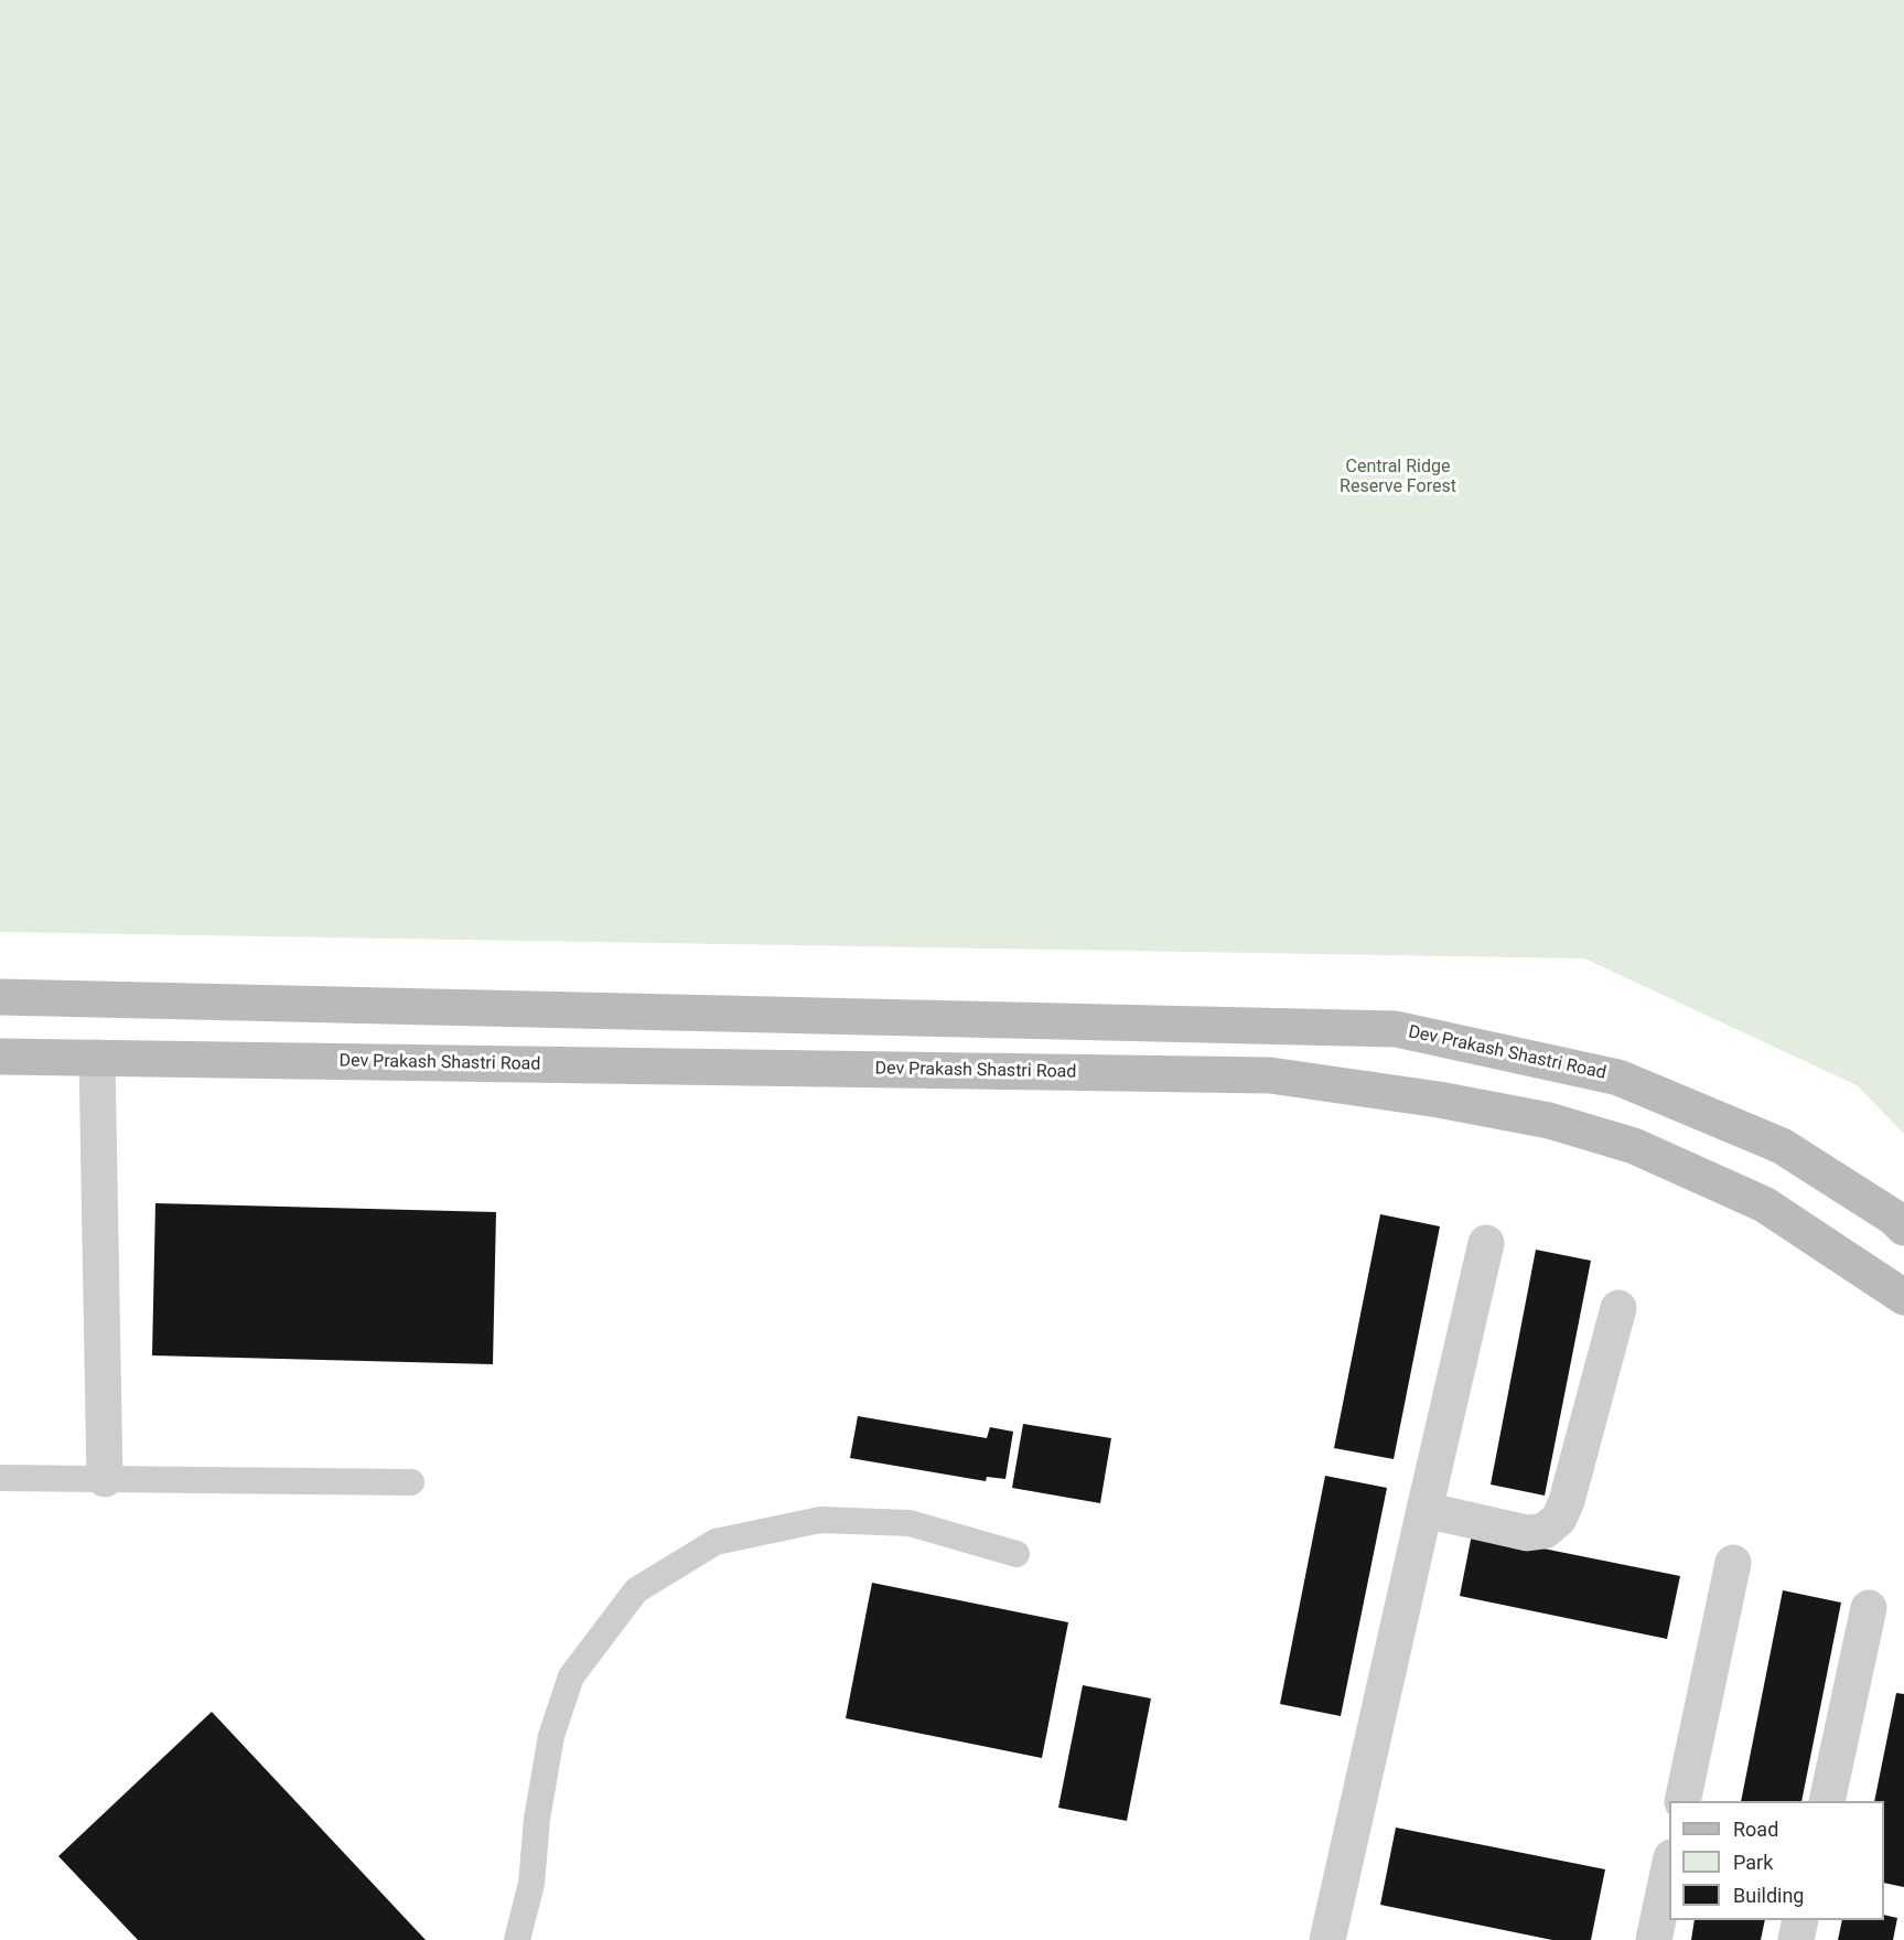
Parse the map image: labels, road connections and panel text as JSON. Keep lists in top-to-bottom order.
{
  "streets": {
    "street": ["Dev Prakash Shastri Road"]
  },
  "parks": ["Central Ridge Reserve Forest"],
  "legend": ["Road", "Park", "Building"]
}
